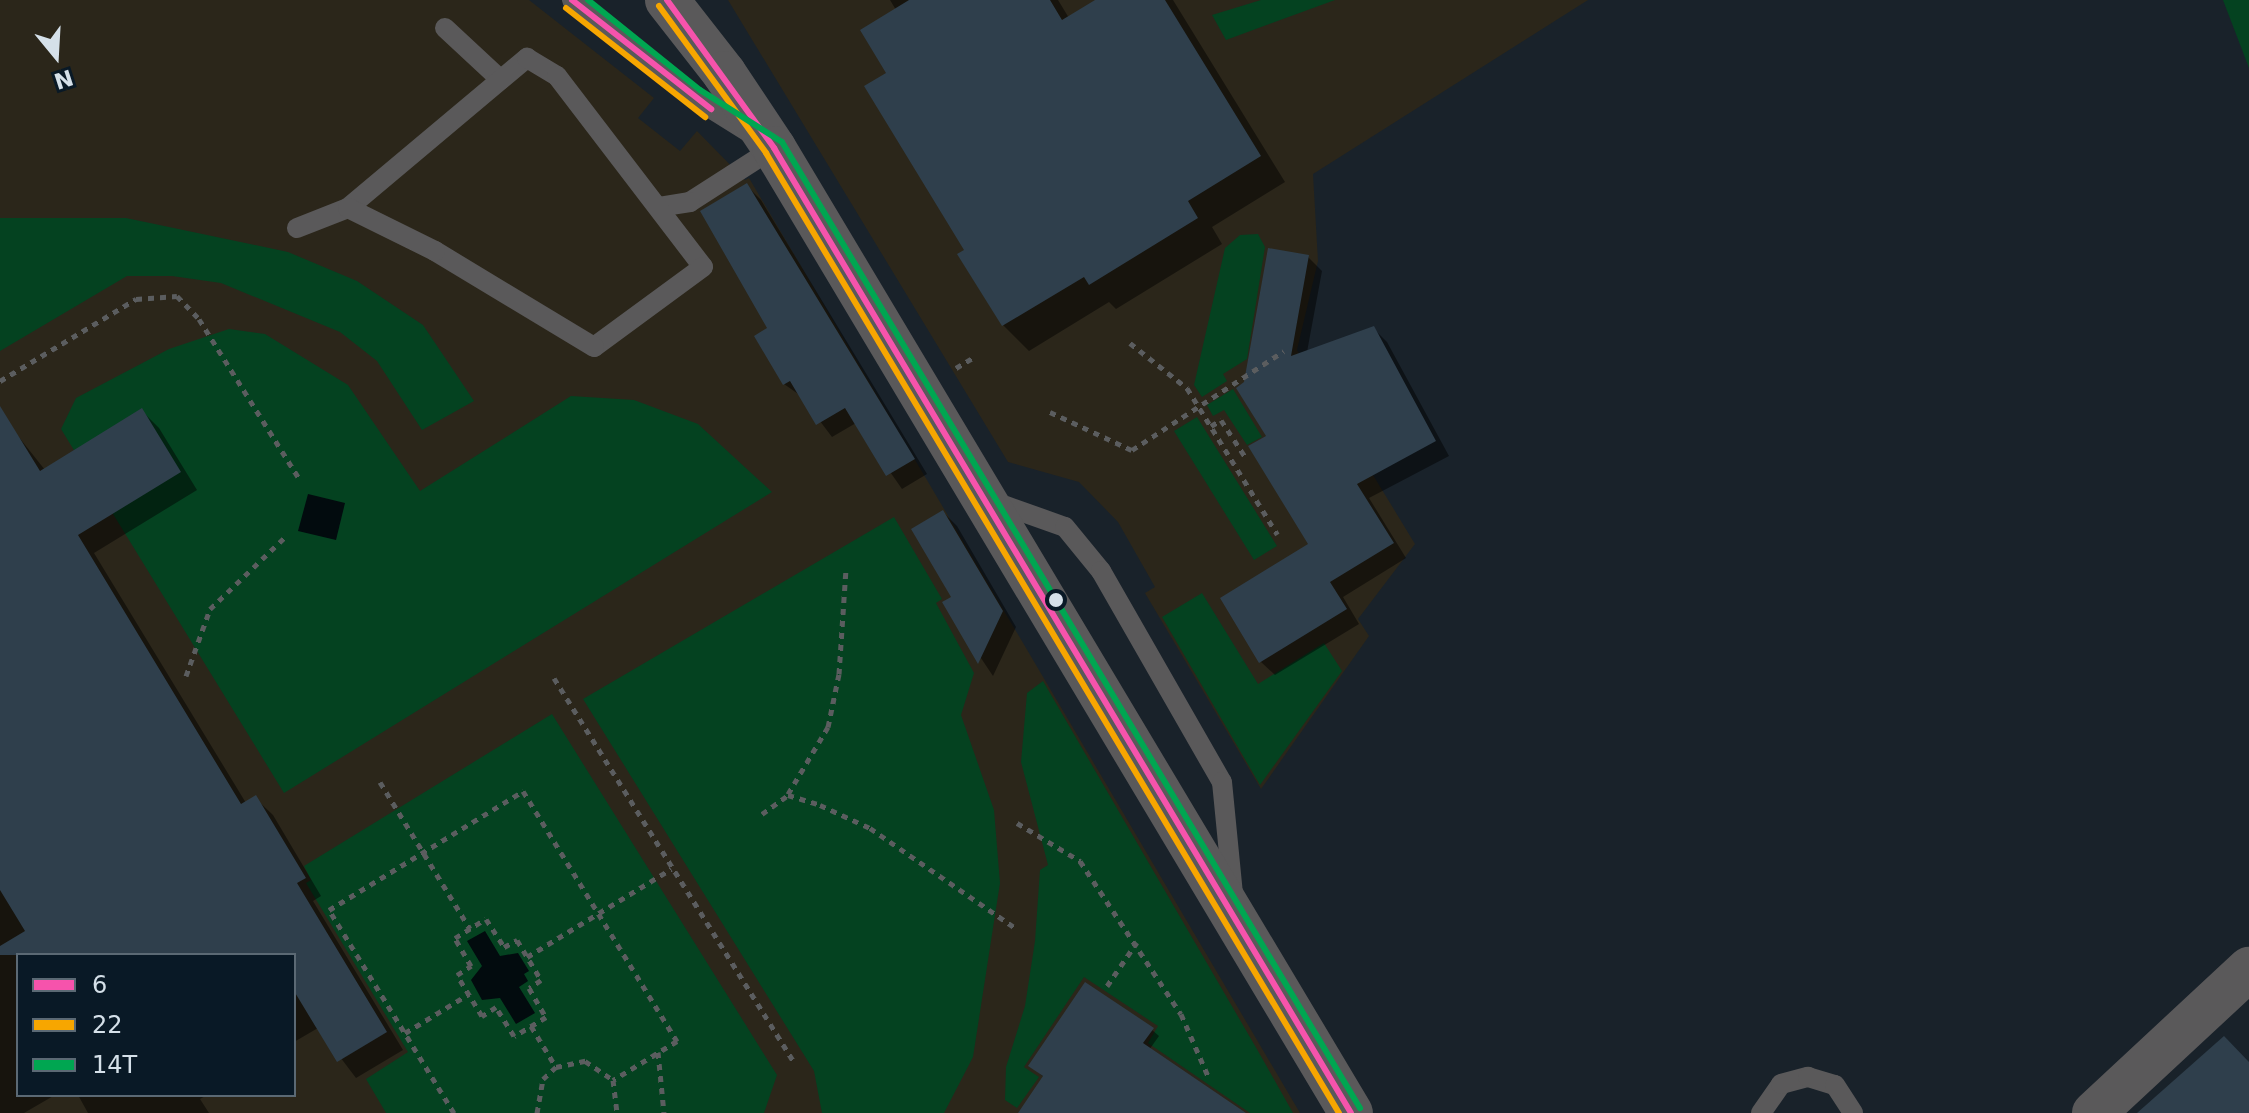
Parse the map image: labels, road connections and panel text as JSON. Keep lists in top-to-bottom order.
{
  "lines": ["transit line 6", "transit line 14T", "transit line 22"],
  "legend": ["6", "22", "14T"],
  "north": "bottom"
}
